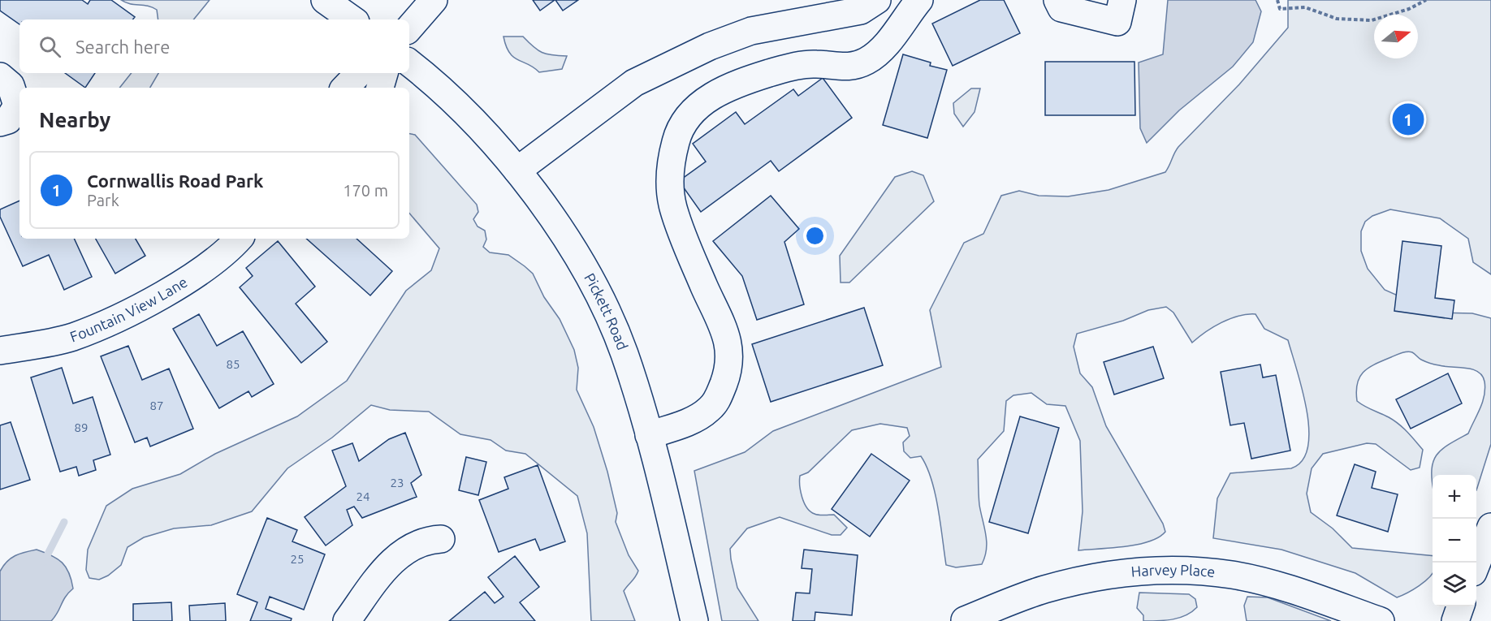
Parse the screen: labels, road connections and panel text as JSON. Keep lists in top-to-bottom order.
{
  "streets": {
    "street": ["Fountain View Lane", "Pickett Road", "Harvey Place"]
  },
  "house_numbers": [
    "85",
    "87",
    "89",
    "23",
    "24",
    "25"
  ],
  "north": "right",
  "page": {
    "search": "Search here",
    "heading": "Nearby",
    "pins": "1",
    "list": [
      {
        "mark": "1",
        "name": "Cornwallis Road Park",
        "note": "Park",
        "value": "170 m"
      }
    ],
    "map_buttons": ["+", "−"]
  }
}
